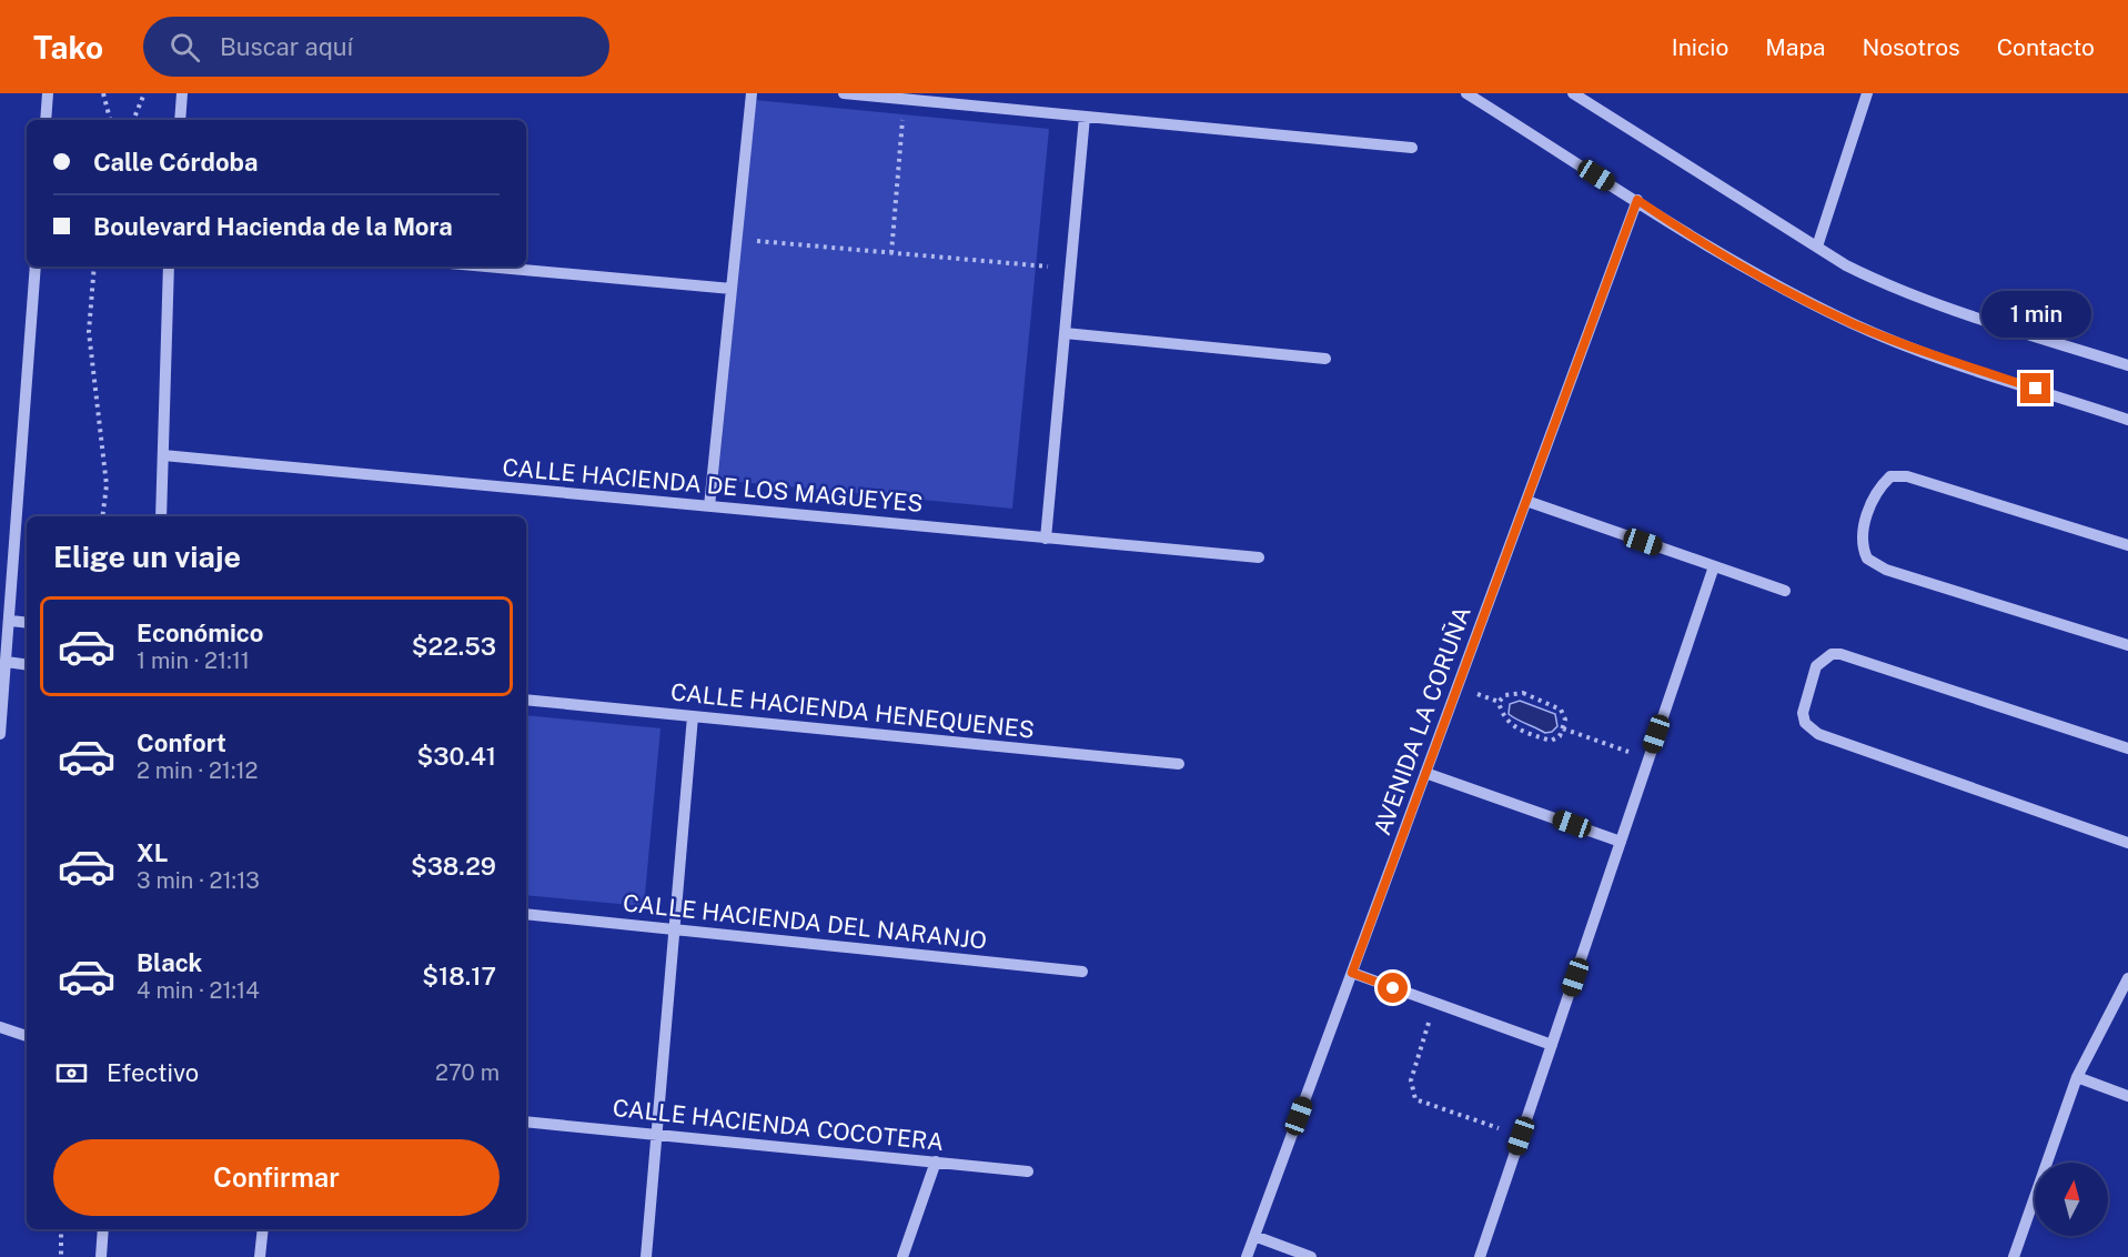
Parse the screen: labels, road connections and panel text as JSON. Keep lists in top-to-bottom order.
{
  "streets": {
    "street": [
      "CALLE HACIENDA DE LOS MAGUEYES",
      "CALLE HACIENDA HENEQUENES",
      "AVENIDA LA CORUÑA",
      "CALLE HACIENDA DEL NARANJO",
      "CALLE HACIENDA COCOTERA"
    ]
  },
  "north": "top",
  "page": {
    "header": "Tako",
    "search": "Buscar aquí",
    "nav": [
      "Inicio",
      "Mapa",
      "Nosotros",
      "Contacto"
    ],
    "banner": ["Calle Córdoba", "Boulevard Hacienda de la Mora"],
    "bubble": "1 min",
    "heading": "Elige un viaje",
    "list": [
      {
        "name": "Económico",
        "note": "1 min · 21:11",
        "value": "$22.53"
      },
      {
        "name": "Confort",
        "note": "2 min · 21:12",
        "value": "$30.41"
      },
      {
        "name": "XL",
        "note": "3 min · 21:13",
        "value": "$38.29"
      },
      {
        "name": "Black",
        "note": "4 min · 21:14",
        "value": "$18.17"
      }
    ],
    "pay": ["Efectivo", "270 m"],
    "buttons": "Confirmar"
  }
}
